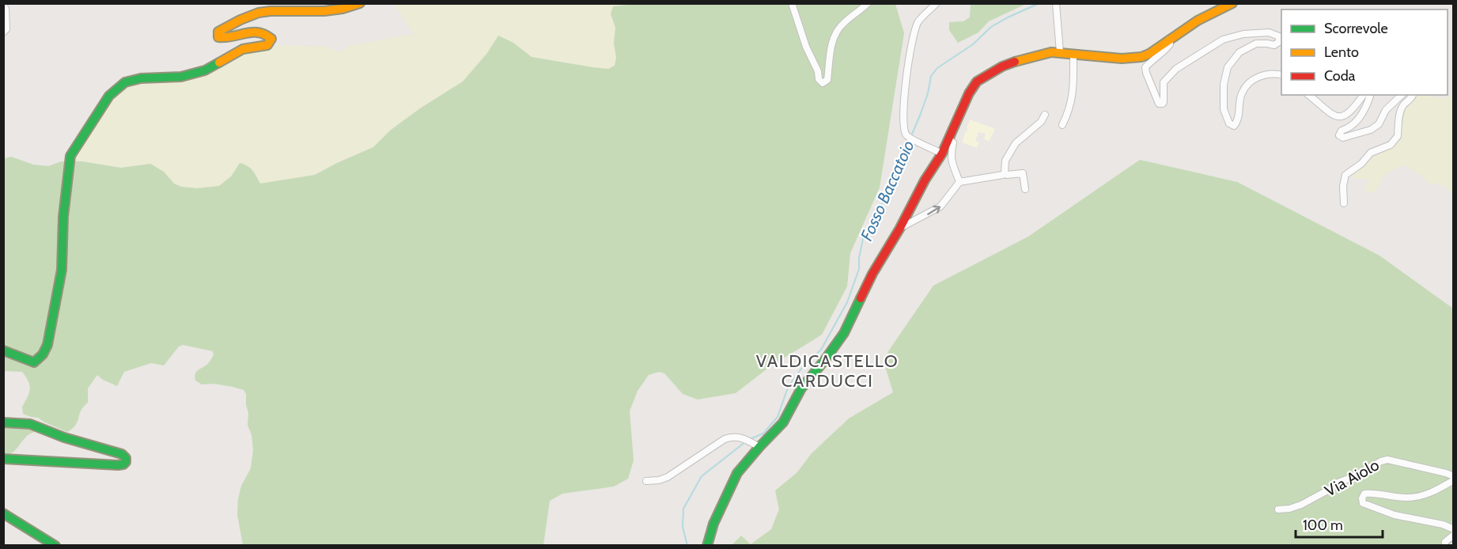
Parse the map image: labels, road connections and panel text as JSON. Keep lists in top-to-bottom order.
{
  "streets": {
    "street": ["Via Aiolo"]
  },
  "districts": ["VALDICASTELLO CARDUCCI"],
  "water": ["Fosso Baccatoio"],
  "legend": ["Scorrevole", "Lento", "Coda"],
  "scale_bar": "100 m"
}
